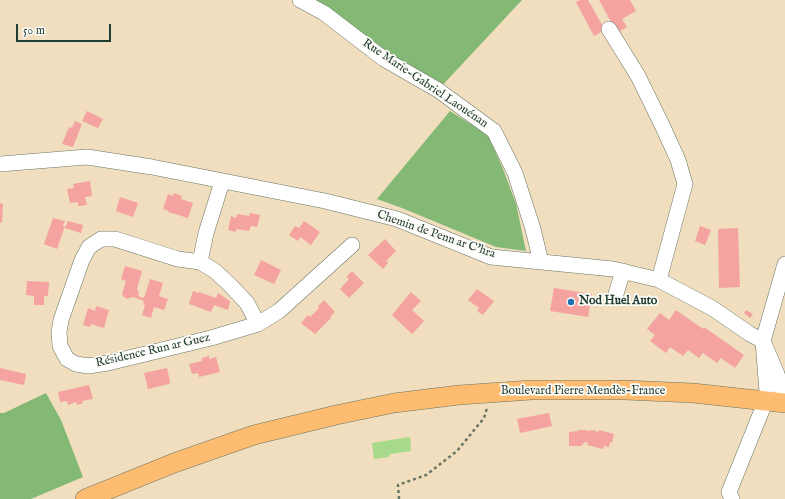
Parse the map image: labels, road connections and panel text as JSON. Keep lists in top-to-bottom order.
{
  "streets": {
    "main road": ["Boulevard Pierre Mendès-France"],
    "street": ["Rue Marie-Gabriel Laouénan", "Chemin de Penn ar C'hra", "Résidence Run ar Guez"]
  },
  "crossings": [
    ["Rue Marie-Gabriel Laouénan", "Chemin de Penn ar C'hra"]
  ],
  "places": ["Nod Huel Auto"],
  "scale_bar": "50 m"
}
